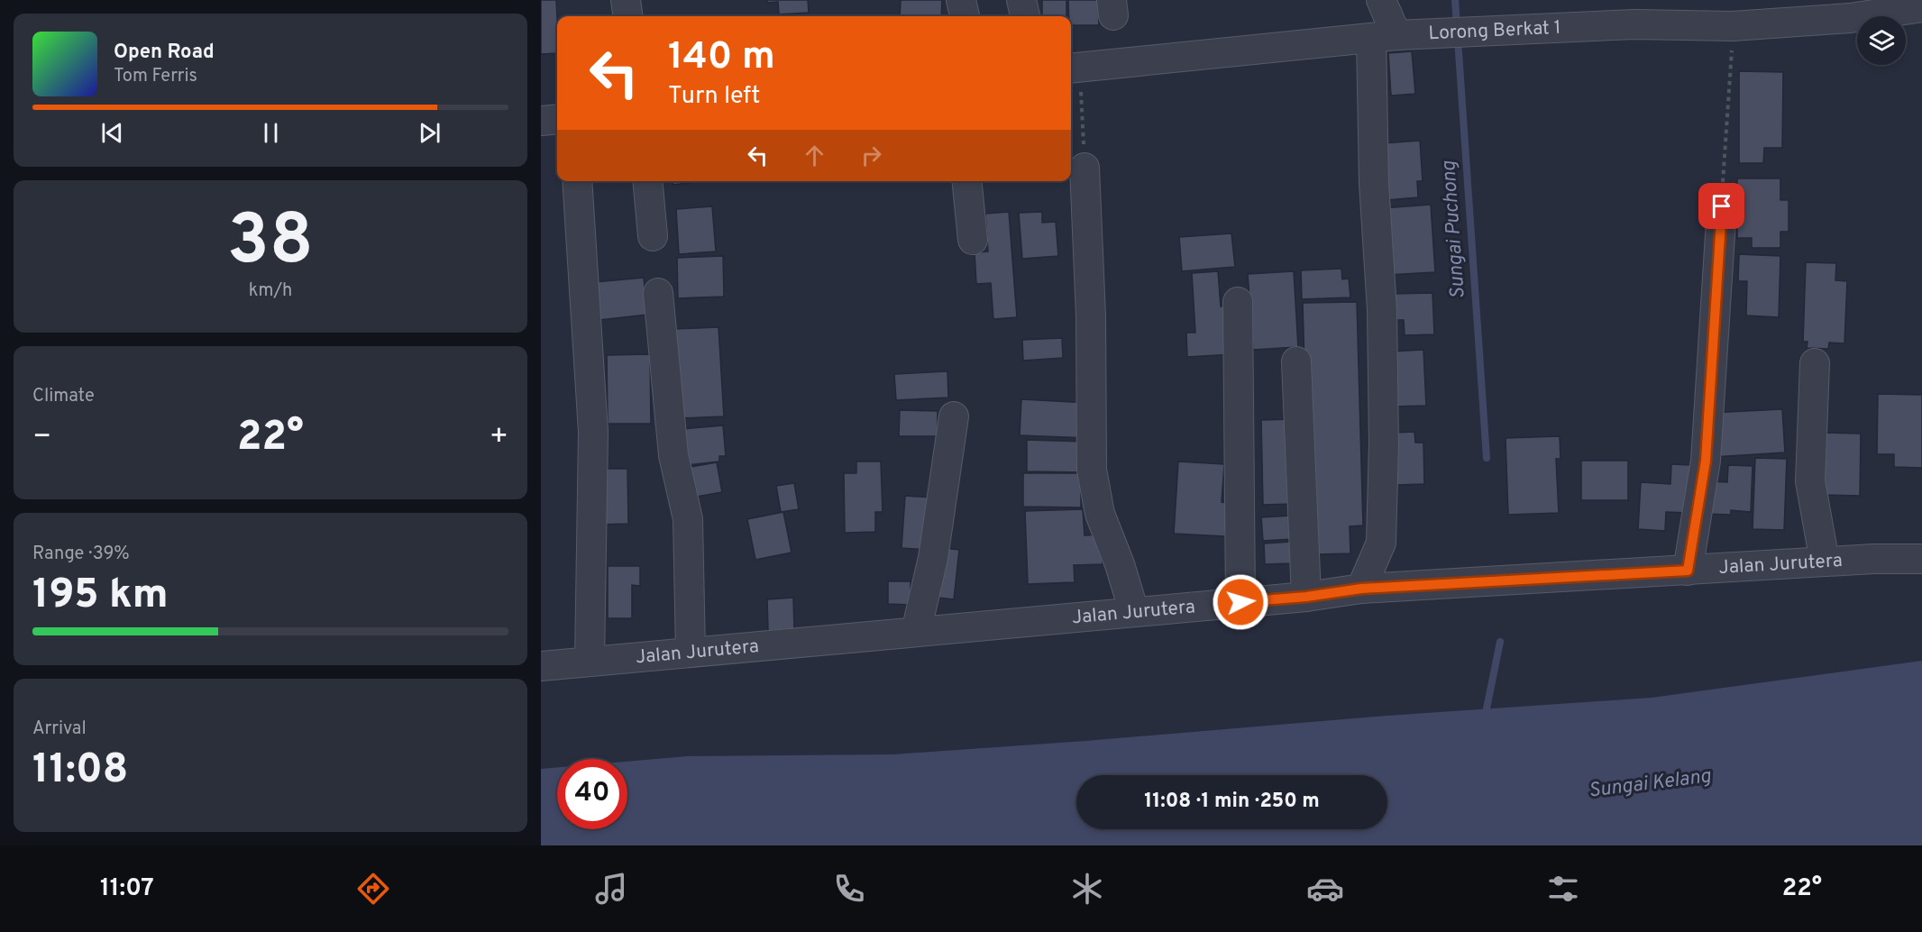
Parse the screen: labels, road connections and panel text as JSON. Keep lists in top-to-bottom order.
{
  "streets": {
    "street": ["Lorong Berkat 1", "Jalan Jurutera"]
  },
  "water": ["Sungai Puchong", "Sungai Kelang"],
  "page": {
    "turn": ["140 m", "Turn left"],
    "song": ["Open Road", "Tom Ferris"],
    "tile": [
      ["38", "km/h"],
      "Climate",
      ["Range · 39%", "195 km"],
      ["Arrival", "11:08"]
    ],
    "heat": ["−", "22°", "+"],
    "limit": "40",
    "trip": "11:08 · 1 min · 250 m",
    "tabs": ["11:07", "22°"]
  }
}
